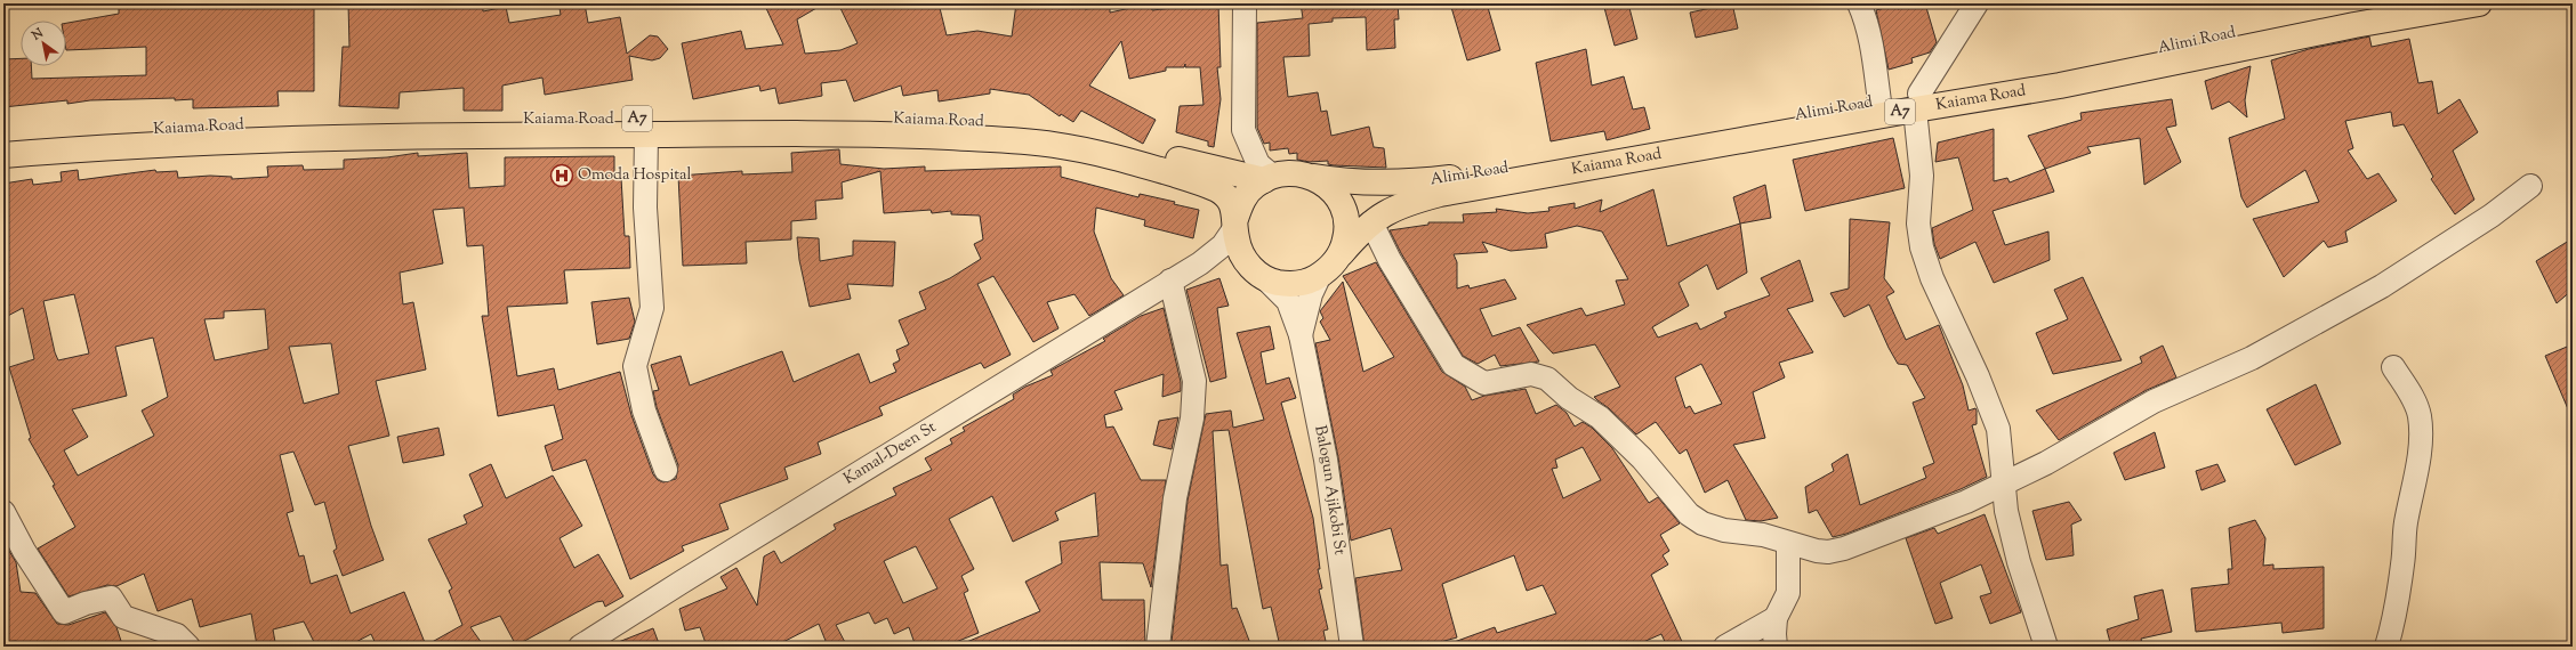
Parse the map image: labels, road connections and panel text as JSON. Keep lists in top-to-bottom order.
{
  "streets": {
    "highway": ["Alimi Road", "Kaiama Road", "A7"],
    "street": ["Kamal-Deen St", "Balogun Ajikobi St"]
  },
  "crossings": [
    ["Alimi Road", "Kaiama Road"],
    ["Alimi Road", "Kamal-Deen St"],
    ["Alimi Road", "Balogun Ajikobi St"],
    ["Kaiama Road", "Kamal-Deen St"],
    ["Kaiama Road", "Balogun Ajikobi St"],
    ["Kamal-Deen St", "Balogun Ajikobi St"]
  ],
  "places": {
    "hospital": ["Omoda Hospital"]
  },
  "north": "top left"
}
